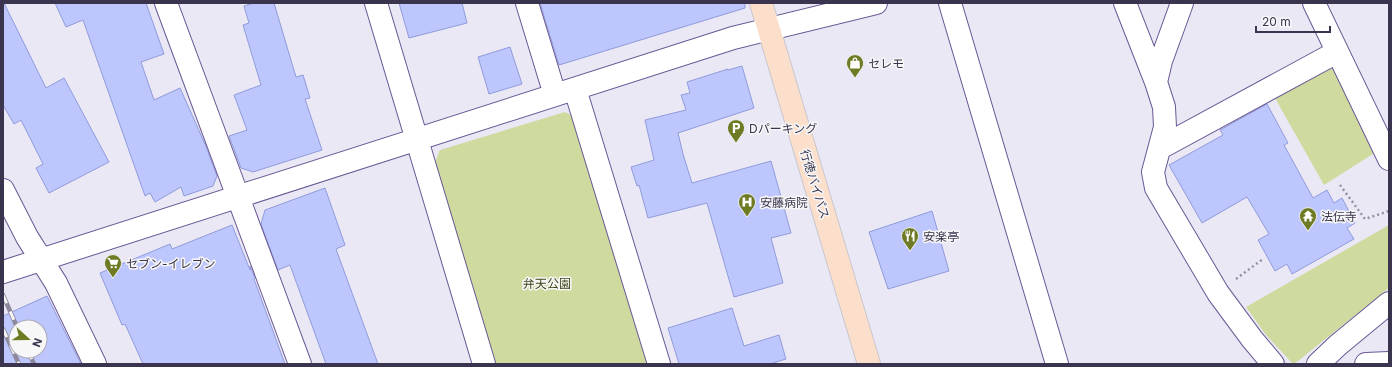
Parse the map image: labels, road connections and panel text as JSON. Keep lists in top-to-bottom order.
{
  "streets": {
    "main road": ["行徳バイパス"]
  },
  "parks": ["弁天公園"],
  "places": {
    "shop": ["セレモ"],
    "parking": ["Dパーキング"],
    "hospital": ["安藤病院"],
    "temple": ["法伝寺"],
    "restaurant": ["安楽亭"],
    "supermarket": ["セブン-イレブン"]
  },
  "scale_bar": "20 m",
  "north": "right"
}
